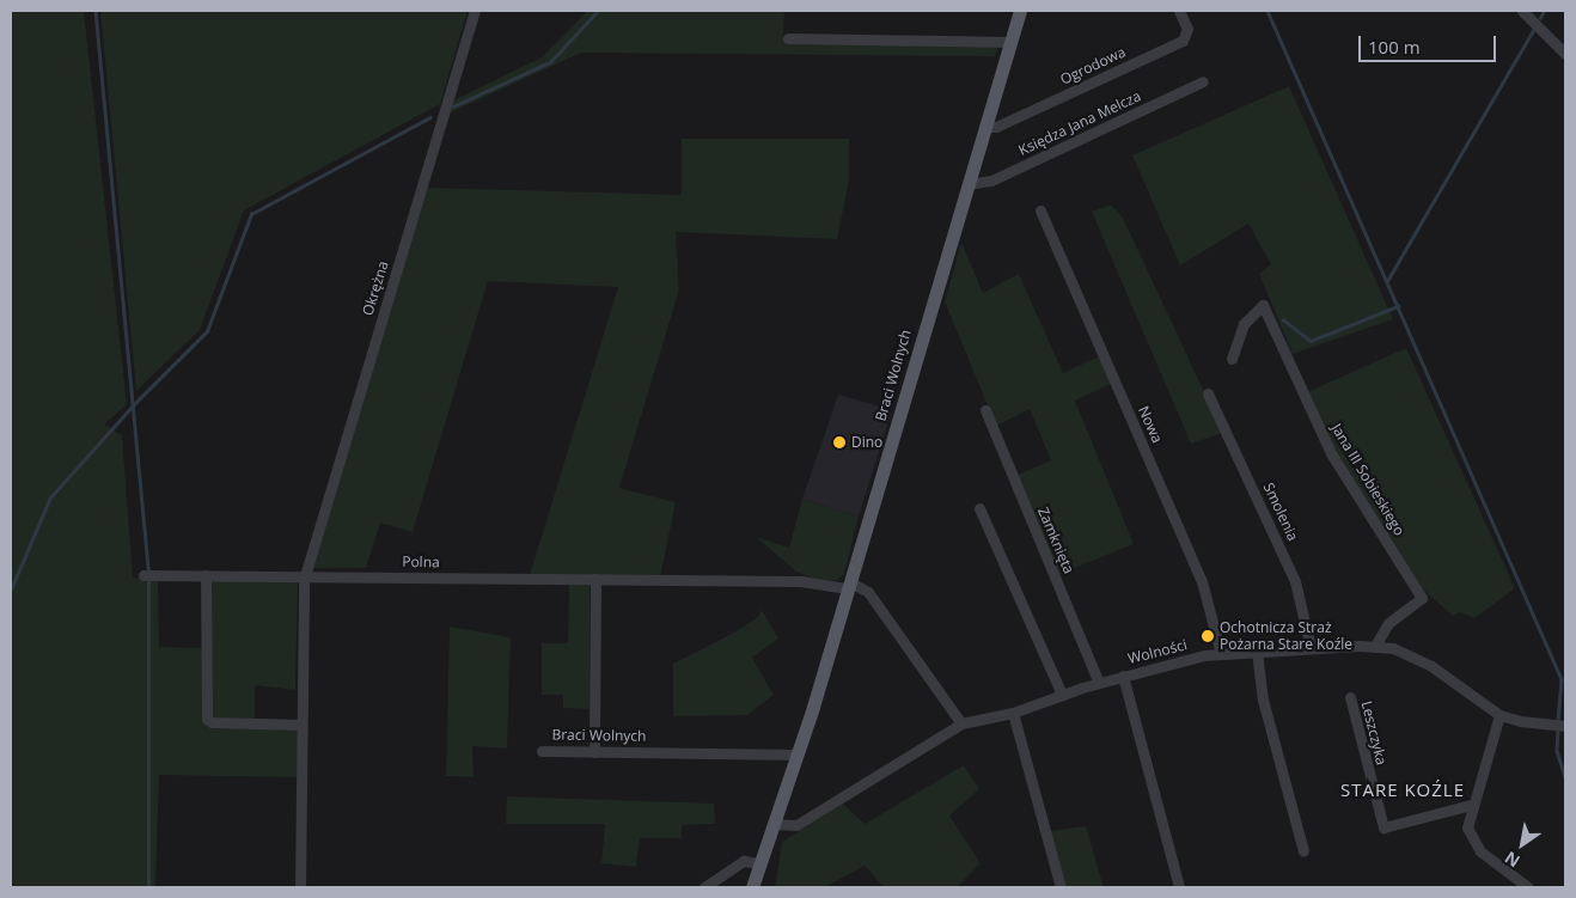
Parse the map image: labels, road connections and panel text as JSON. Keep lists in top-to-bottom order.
{
  "streets": {
    "main road": ["Braci Wolnych"],
    "street": [
      "Ogrodowa",
      "Księdza Jana Melcza",
      "Okrężna",
      "Nowa",
      "Jana III Sobieskiego",
      "Smolenia",
      "Zamknięta",
      "Polna",
      "Wolności",
      "Leszczyka"
    ]
  },
  "crossings": [
    ["Ogrodowa", "Braci Wolnych"],
    ["Księdza Jana Melcza", "Braci Wolnych"],
    ["Okrężna", "Polna"],
    ["Braci Wolnych", "Polna"],
    ["Braci Wolnych", "Wolności"],
    ["Nowa", "Wolności"],
    ["Jana III Sobieskiego", "Wolności"],
    ["Smolenia", "Wolności"],
    ["Zamknięta", "Wolności"]
  ],
  "districts": ["STARE KOŹLE"],
  "places": ["Dino", "Ochotnicza Straż Pożarna Stare Koźle"],
  "scale_bar": "100 m",
  "north": "bottom left"
}
